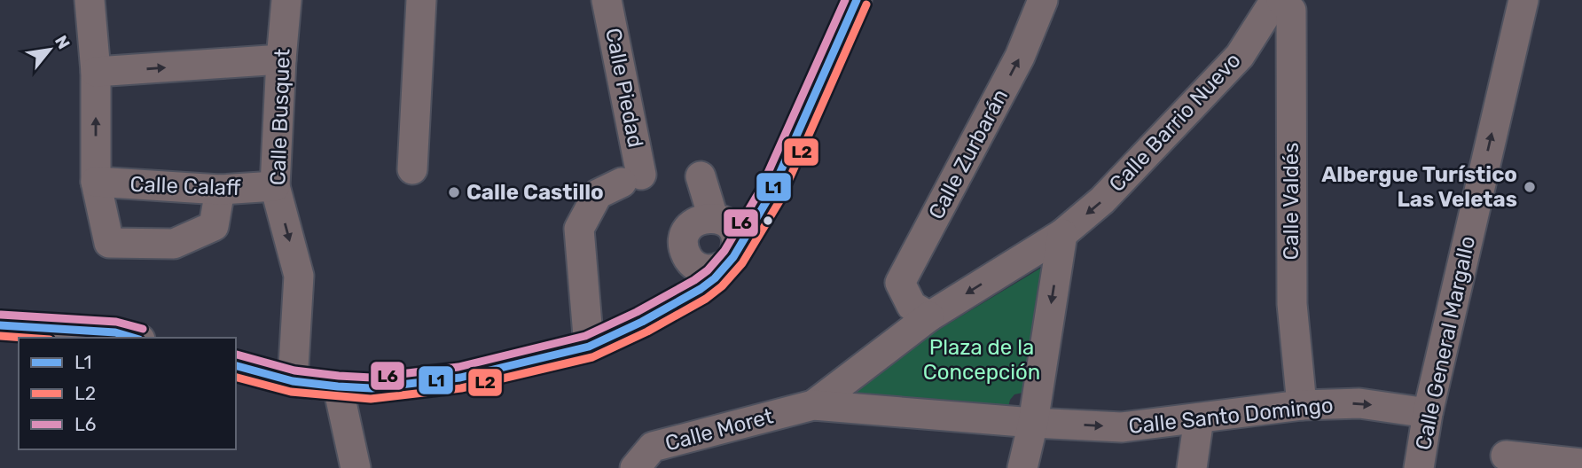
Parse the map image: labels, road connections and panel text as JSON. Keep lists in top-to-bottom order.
{
  "streets": {
    "street": [
      "Calle Piedad",
      "Calle Busquet",
      "Calle Barrio Nuevo",
      "Calle Zurbarán",
      "Calle Calaff",
      "Calle Valdés",
      "Calle General Margallo",
      "Calle Santo Domingo",
      "Calle Moret"
    ]
  },
  "crossings": [
    ["Calle Busquet", "Calle Calaff"],
    ["Calle Barrio Nuevo", "Calle Valdés"],
    ["Calle Valdés", "Calle Santo Domingo"],
    ["Calle General Margallo", "Calle Santo Domingo"]
  ],
  "one_way": [
    "Calle Busquet",
    "Calle Barrio Nuevo",
    "Calle General Margallo",
    "Calle Santo Domingo"
  ],
  "parks": ["Plaza de la Concepción"],
  "places": ["Albergue Turístico Las Veletas", "Calle Castillo"],
  "lines": ["transit line L1", "transit line L6", "transit line L2"],
  "legend": ["L1", "L2", "L6"],
  "north": "top right"
}
